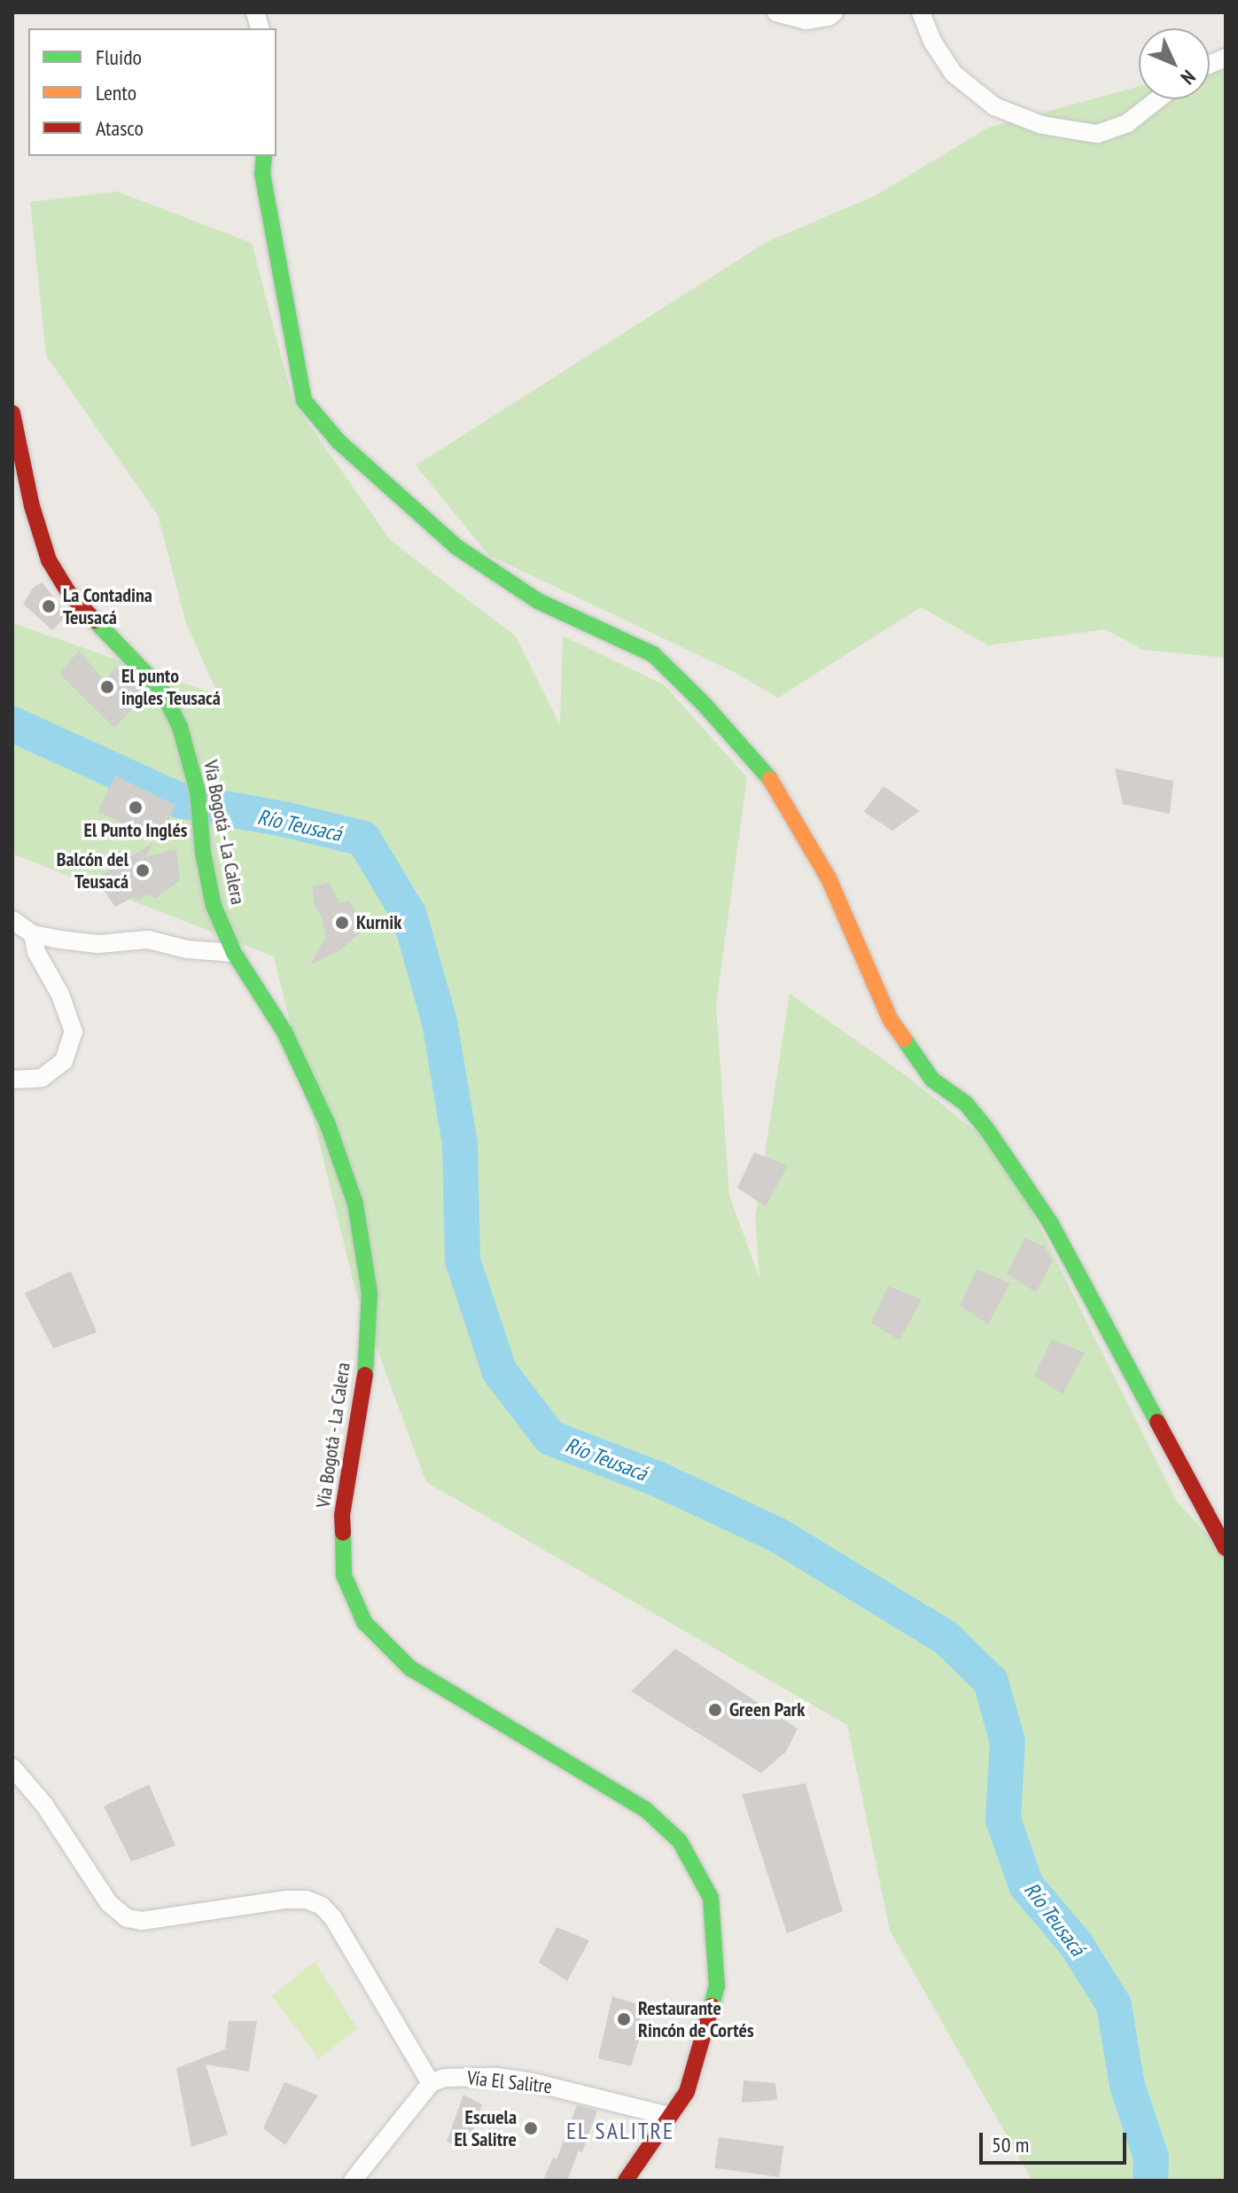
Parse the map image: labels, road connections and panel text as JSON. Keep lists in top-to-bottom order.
{
  "streets": {
    "main road": ["Vía Bogotá - La Calera"],
    "street": ["Vía El Salitre"]
  },
  "crossings": [
    ["Vía Bogotá - La Calera", "Vía El Salitre"]
  ],
  "districts": ["EL SALITRE"],
  "water": ["Río Teusacá"],
  "places": [
    "La Contadina Teusacá",
    "El punto ingles Teusacá",
    "El Punto Inglés",
    "Balcón del Teusacá",
    "Kurnik",
    "Green Park",
    "Restaurante Rincón de Cortés",
    "Escuela El Salitre"
  ],
  "legend": ["Fluido", "Lento", "Atasco"],
  "scale_bar": "50 m",
  "north": "bottom right"
}
